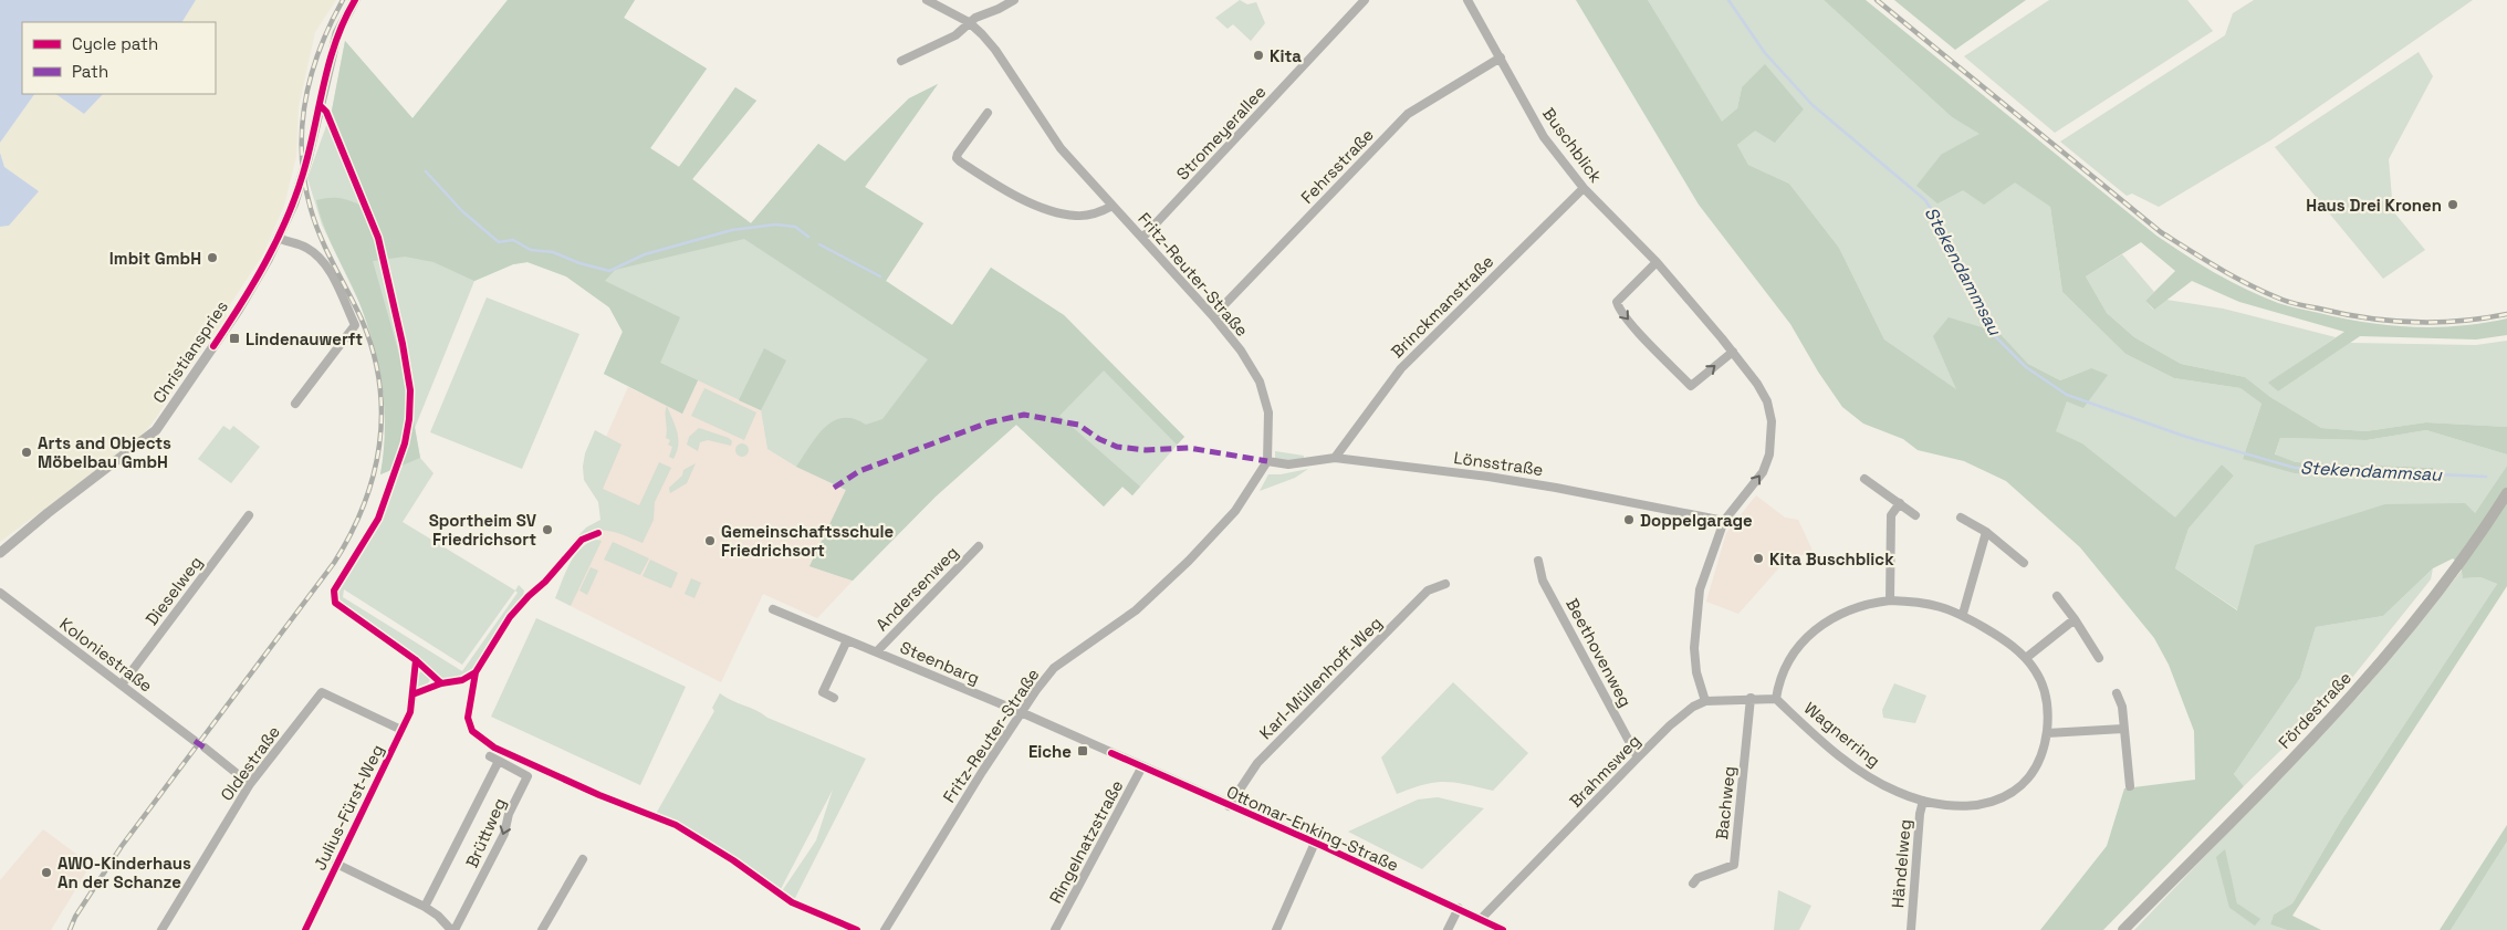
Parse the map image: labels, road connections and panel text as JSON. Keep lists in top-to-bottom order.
{
  "streets": {
    "main road": ["Fördestraße"],
    "street": [
      "Stromeyerallee",
      "Buschblick",
      "Fehrsstraße",
      "Fritz-Reuter-Straße",
      "Brinckmanstraße",
      "Christianspries",
      "Lönsstraße",
      "Andersenweg",
      "Dieselweg",
      "Beethovenweg",
      "Koloniestraße",
      "Steenbarg",
      "Karl-Müllenhoff-Weg",
      "Wagnerring",
      "Oldestraße",
      "Brahmsweg",
      "Bachweg",
      "Julius-Fürst-Weg",
      "Ottomar-Enking-Straße",
      "Brüttweg",
      "Ringelnatzstraße",
      "Händelweg"
    ]
  },
  "crossings": [
    ["Stromeyerallee", "Fritz-Reuter-Straße"],
    ["Buschblick", "Fehrsstraße"],
    ["Buschblick", "Brinckmanstraße"],
    ["Buschblick", "Lönsstraße"],
    ["Buschblick", "Brahmsweg"],
    ["Fehrsstraße", "Fritz-Reuter-Straße"],
    ["Fritz-Reuter-Straße", "Lönsstraße"],
    ["Fritz-Reuter-Straße", "Steenbarg"],
    ["Fritz-Reuter-Straße", "Ottomar-Enking-Straße"],
    ["Brinckmanstraße", "Lönsstraße"],
    ["Andersenweg", "Steenbarg"],
    ["Dieselweg", "Koloniestraße"],
    ["Beethovenweg", "Brahmsweg"],
    ["Steenbarg", "Ottomar-Enking-Straße"],
    ["Karl-Müllenhoff-Weg", "Ottomar-Enking-Straße"],
    ["Wagnerring", "Brahmsweg"],
    ["Wagnerring", "Händelweg"],
    ["Oldestraße", "Julius-Fürst-Weg"],
    ["Brahmsweg", "Bachweg"],
    ["Brahmsweg", "Ottomar-Enking-Straße"],
    ["Ottomar-Enking-Straße", "Ringelnatzstraße"]
  ],
  "water": ["Stekendammsau"],
  "places": {
    "other": [
      "Kita",
      "Haus Drei Kronen",
      "lmbit GmbH",
      "Arts and Objects Möbelbau GmbH",
      "Doppelgarage",
      "Sportheim SV Friedrichsort",
      "Gemeinschaftsschule Friedrichsort",
      "Kita Buschblick",
      "AWO-Kinderhaus An der Schanze"
    ],
    "transit": ["Lindenauwerft", "Eiche"]
  },
  "legend": ["Cycle path", "Path"]
}
